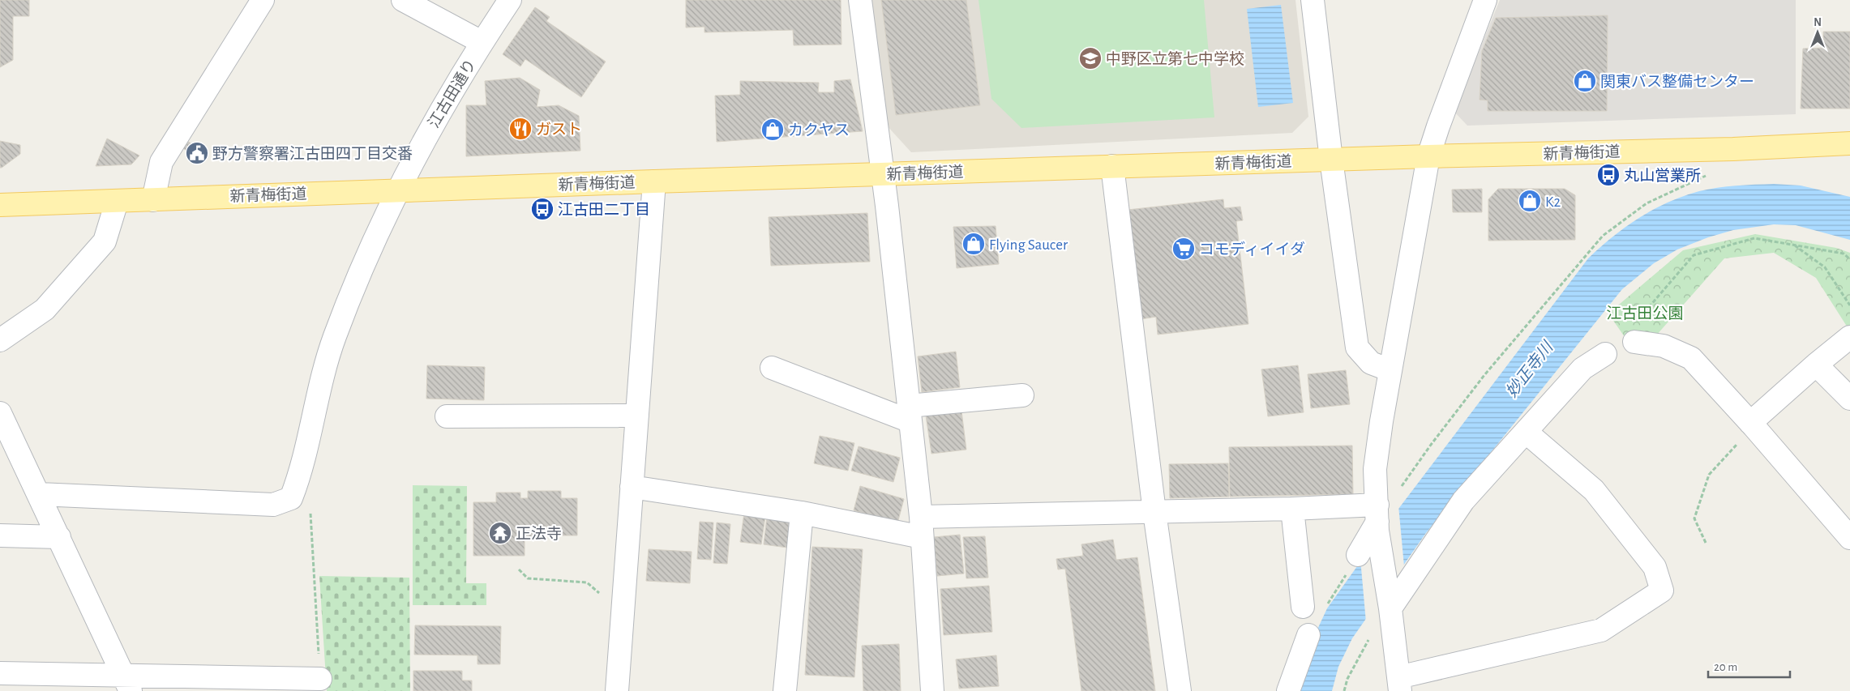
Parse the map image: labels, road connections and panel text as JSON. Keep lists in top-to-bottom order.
{
  "streets": {
    "main road": ["新青梅街道"],
    "street": ["江古田通り"]
  },
  "crossings": [
    ["江古田通り", "新青梅街道"]
  ],
  "water": ["妙正寺川"],
  "parks": ["江古田公園"],
  "places": {
    "school or university": ["中野区立第七中学校"],
    "shop": [
      "関東バス整備センター",
      "カクヤス",
      "K2",
      "Flying Saucer"
    ],
    "restaurant": ["ガスト"],
    "public building": ["野方警察署江古田四丁目交番"],
    "bus stop": ["丸山営業所", "江古田二丁目"],
    "supermarket": ["コモディイイダ"],
    "temple": ["正法寺"]
  },
  "scale_bar": "20 m",
  "north": "top"
}
